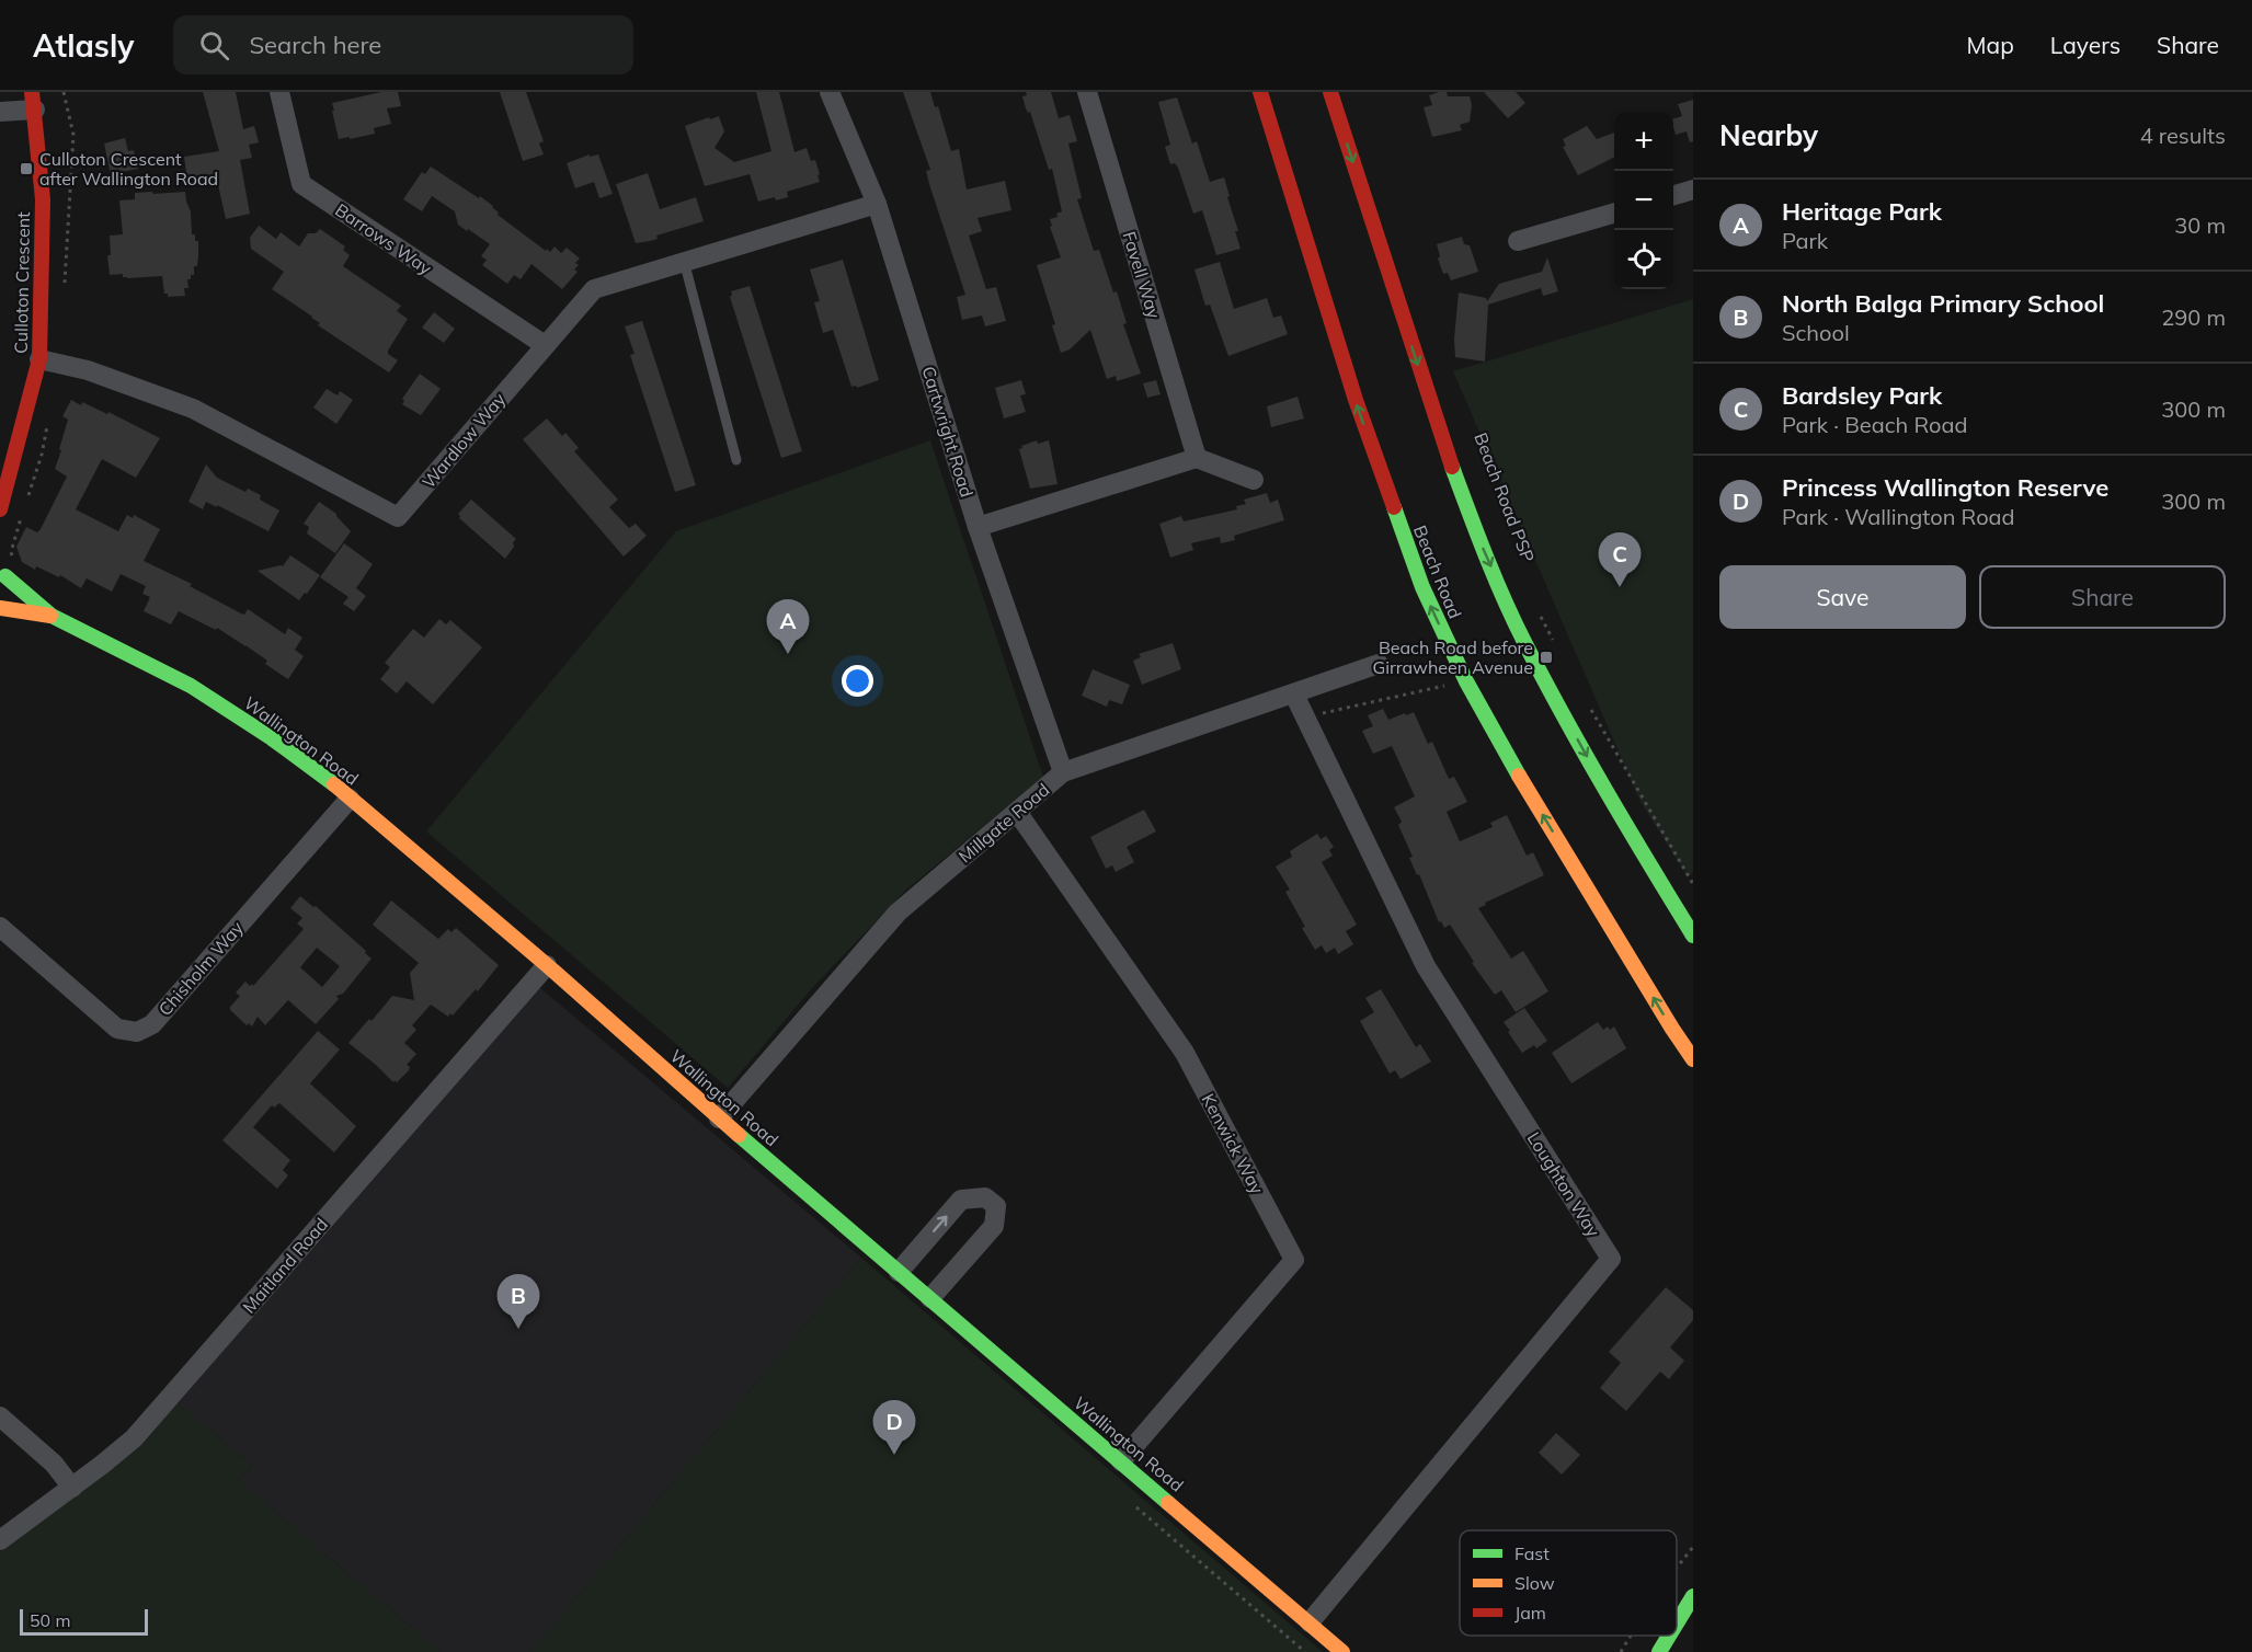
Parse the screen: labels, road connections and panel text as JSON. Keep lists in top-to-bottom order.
{
  "streets": {
    "street": [
      "Barrows Way",
      "Favell Way",
      "Culloton Crescent",
      "Cartwright Road",
      "Wardlow Way",
      "Beach Road",
      "Wallington Road",
      "Millgate Road",
      "Chisholm Way",
      "Kenwick Way",
      "Loughton Way",
      "Maitland Road"
    ]
  },
  "crossings": [
    ["Barrows Way", "Wardlow Way"],
    ["Culloton Crescent", "Wardlow Way"],
    ["Cartwright Road", "Wardlow Way"],
    ["Cartwright Road", "Millgate Road"],
    ["Wallington Road", "Millgate Road"],
    ["Wallington Road", "Chisholm Way"],
    ["Wallington Road", "Kenwick Way"],
    ["Wallington Road", "Loughton Way"],
    ["Wallington Road", "Maitland Road"],
    ["Millgate Road", "Kenwick Way"],
    ["Millgate Road", "Loughton Way"]
  ],
  "places": {
    "transit": ["Culloton Crescent after Wallington Road", "Beach Road before Girrawheen Avenue"]
  },
  "legend": ["Fast", "Slow", "Jam"],
  "scale_bar": "50 m",
  "page": {
    "header": "Atlasly",
    "search": "Search here",
    "nav": ["Map", "Layers", "Share"],
    "heading": ["Nearby", "4 results"],
    "map_buttons": ["+", "−"],
    "list": [
      {
        "mark": "A",
        "name": "Heritage Park",
        "note": "Park",
        "value": "30 m"
      },
      {
        "mark": "B",
        "name": "North Balga Primary School",
        "note": "School",
        "value": "290 m"
      },
      {
        "mark": "C",
        "name": "Bardsley Park",
        "note": "Park · Beach Road",
        "value": "300 m"
      },
      {
        "mark": "D",
        "name": "Princess Wallington Reserve",
        "note": "Park · Wallington Road",
        "value": "300 m"
      }
    ],
    "pins": [
      "C",
      "A",
      "B",
      "D"
    ],
    "buttons": ["Save", "Share"],
    "scale": "50 m"
  }
}
